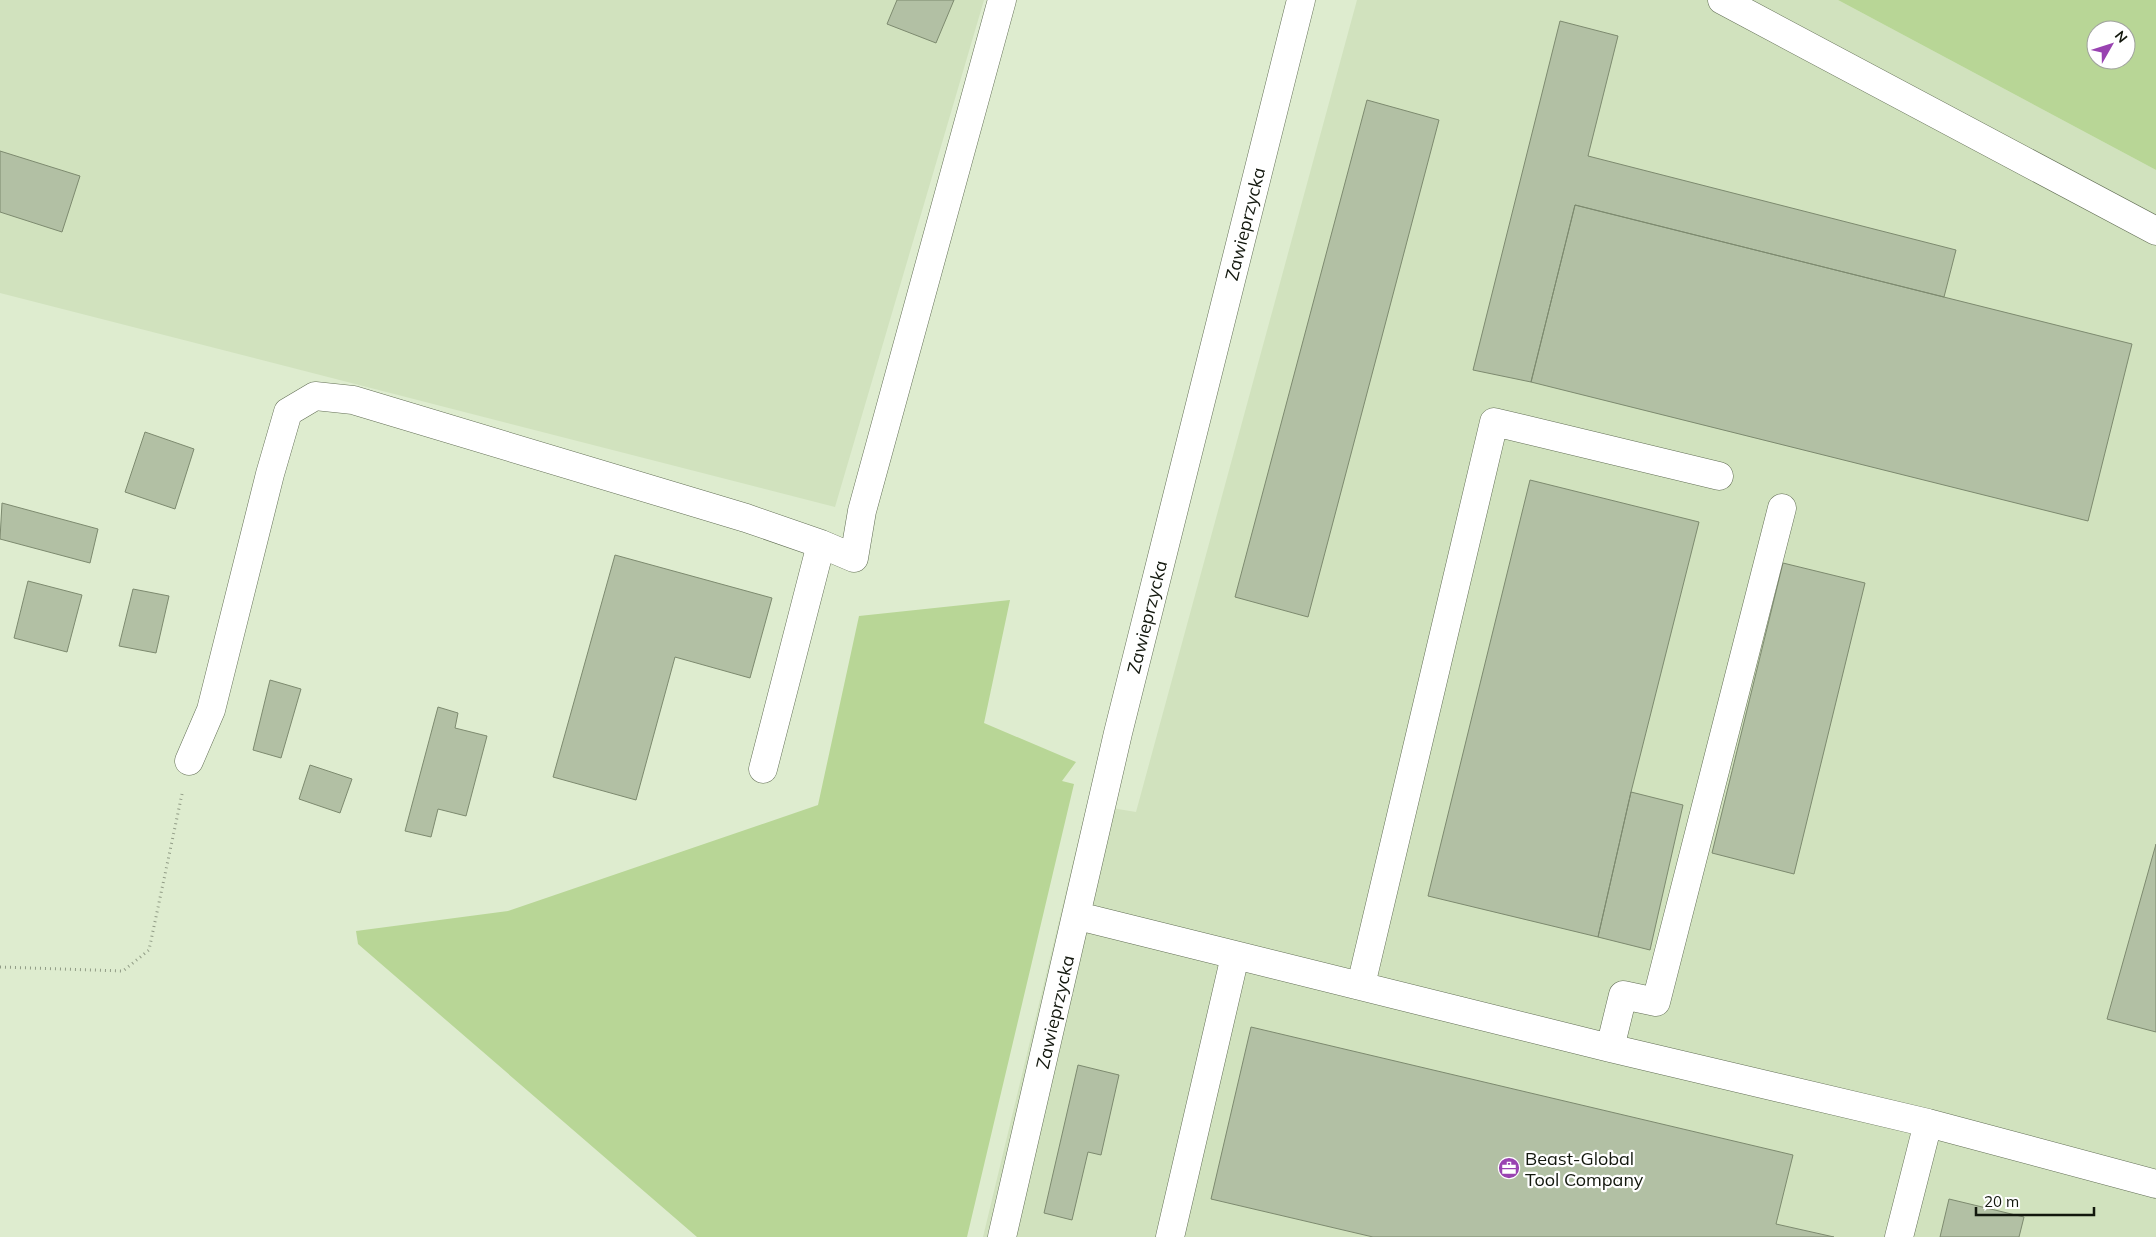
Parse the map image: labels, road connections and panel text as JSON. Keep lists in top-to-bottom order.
{
  "streets": {
    "street": ["Zawieprzycka"]
  },
  "places": {
    "office": ["Beast-Global Tool Company"]
  },
  "scale_bar": "20 m",
  "north": "top right"
}
